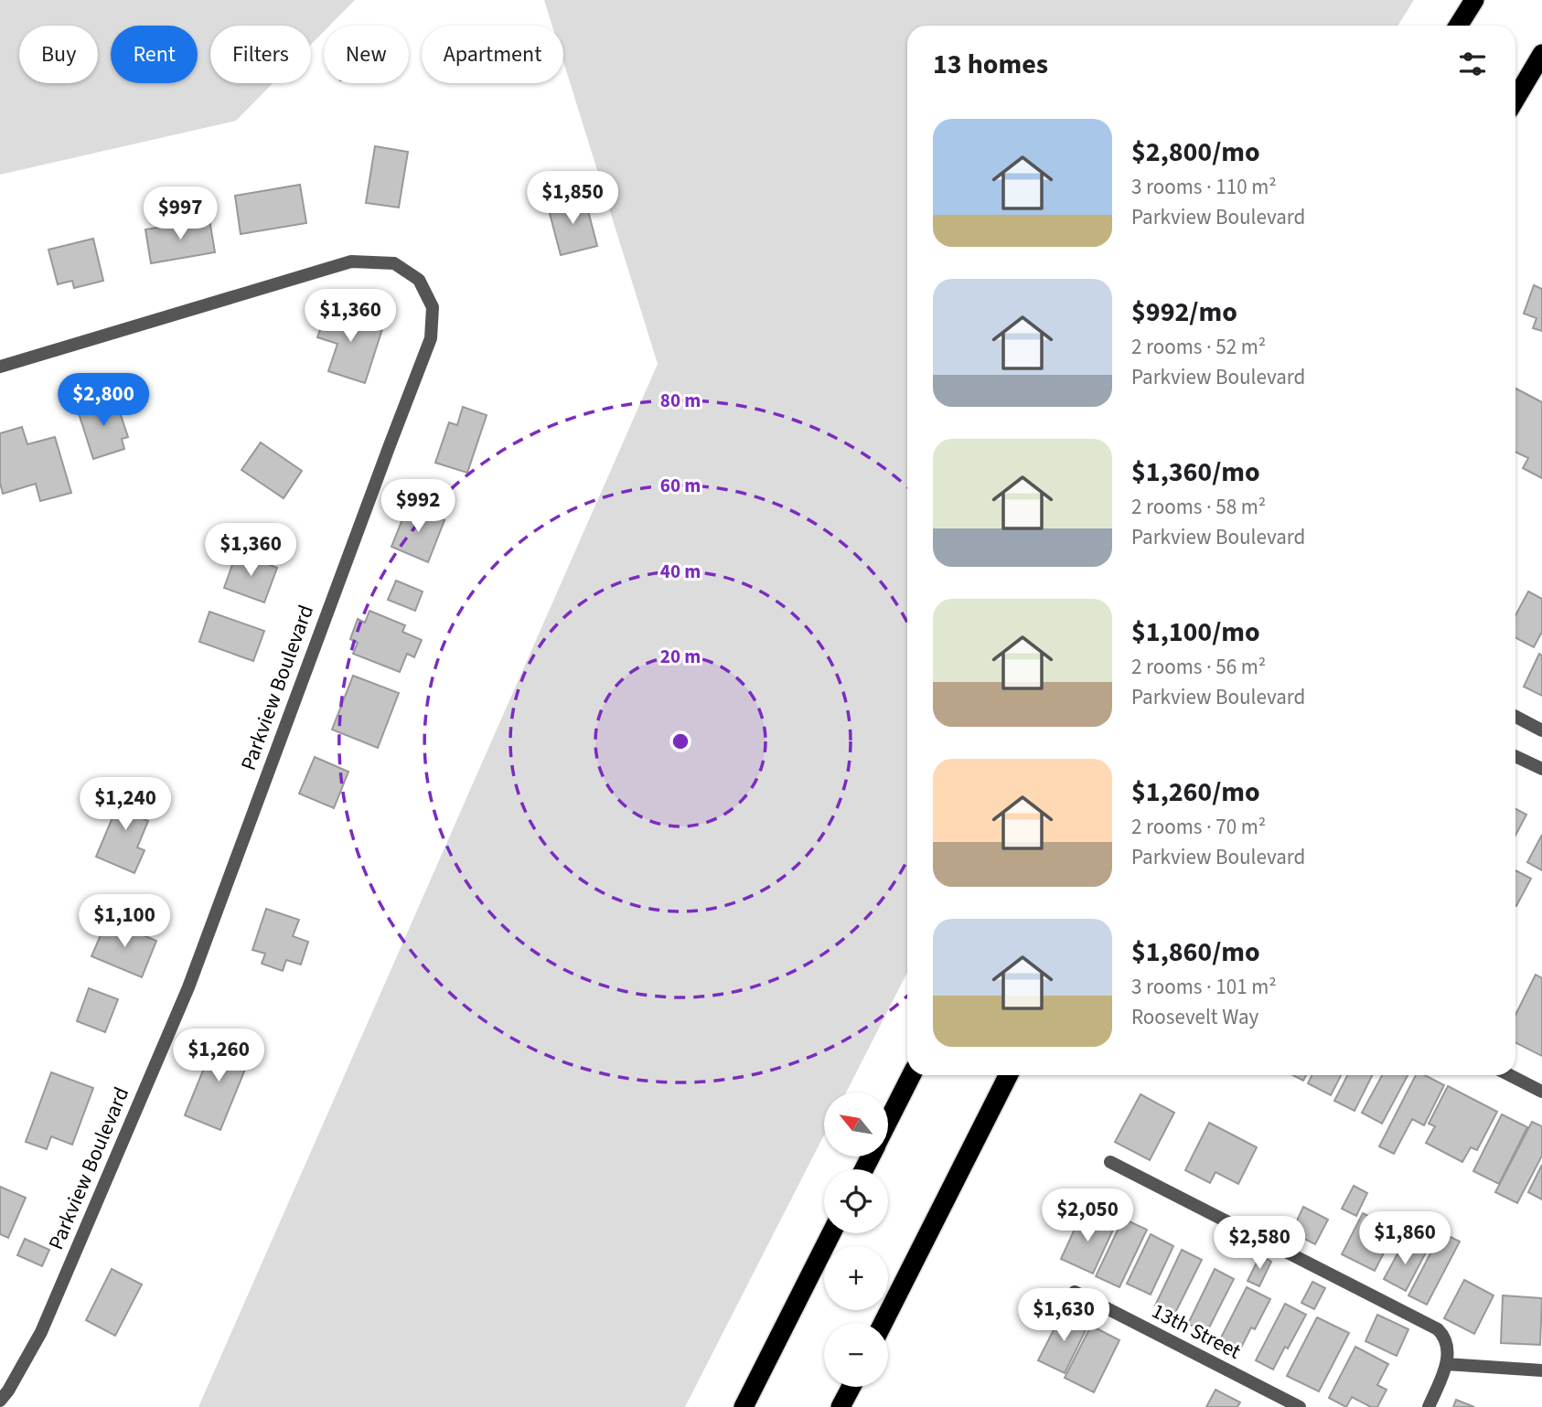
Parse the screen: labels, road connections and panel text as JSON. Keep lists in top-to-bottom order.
{
  "streets": {
    "street": ["Parkview Boulevard", "13th Street"]
  },
  "north": "top left",
  "page": {
    "chip": [
      "Buy",
      "Rent",
      "Filters",
      "New",
      "Apartment"
    ],
    "heading": "13 homes",
    "list": [
      {
        "name": "$2,800/mo",
        "note": "3 rooms · 110 m² · Parkview Boulevard"
      },
      {
        "name": "$992/mo",
        "note": "2 rooms · 52 m² · Parkview Boulevard"
      },
      {
        "name": "$1,360/mo",
        "note": "2 rooms · 58 m² · Parkview Boulevard"
      },
      {
        "name": "$1,100/mo",
        "note": "2 rooms · 56 m² · Parkview Boulevard"
      },
      {
        "name": "$1,260/mo",
        "note": "2 rooms · 70 m² · Parkview Boulevard"
      },
      {
        "name": "$1,860/mo",
        "note": "3 rooms · 101 m² · Roosevelt Way"
      }
    ],
    "price": [
      "$1,850",
      "$997",
      "$1,360",
      "$2,800",
      "$992",
      "$1,360",
      "$1,240",
      "$1,100",
      "$1,260",
      "$2,050",
      "$1,860",
      "$2,580",
      "$1,630"
    ],
    "map_buttons": ["+", "−"]
  },
  "rings": [
    "80 m",
    "60 m",
    "40 m",
    "20 m"
  ]
}
